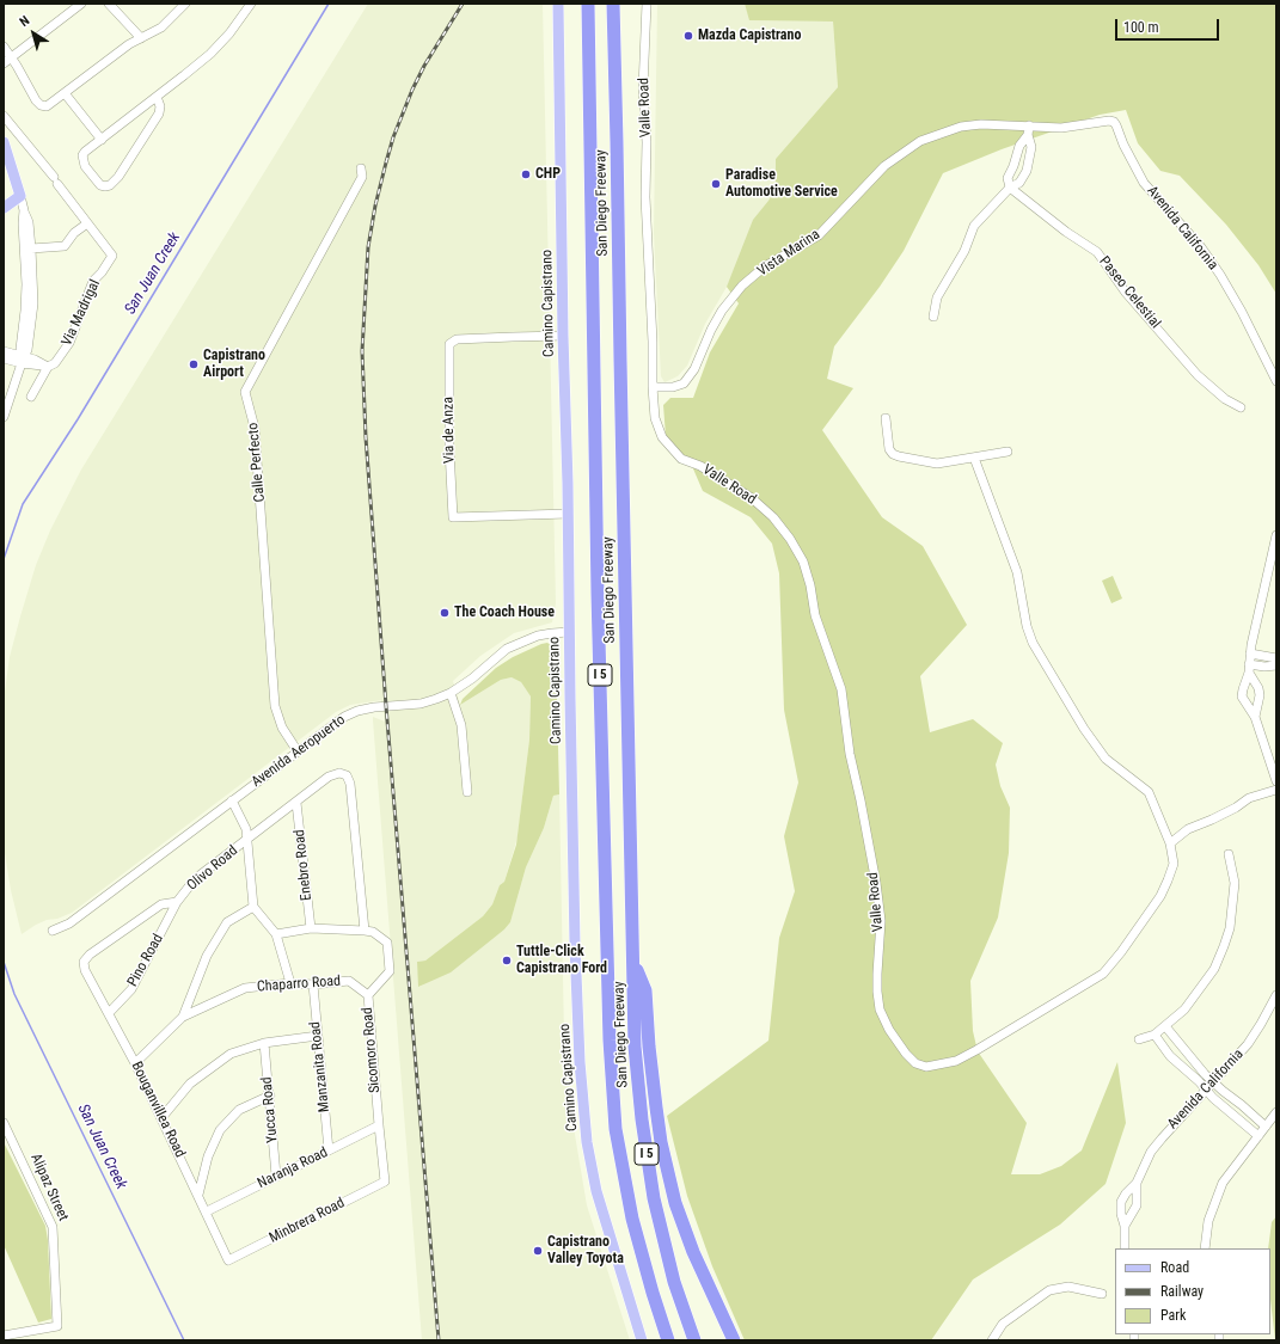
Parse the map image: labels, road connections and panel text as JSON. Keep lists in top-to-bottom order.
{
  "streets": {
    "highway": ["San Diego Freeway", "I 5"],
    "main road": ["Camino Capistrano"],
    "street": [
      "Valle Road",
      "Avenida California",
      "Vista Marina",
      "Paseo Celestial",
      "Via Madrigal",
      "Via de Anza",
      "Calle Perfecto",
      "Avenida Aeropuerto",
      "Enebro Road",
      "Olivo Road",
      "Pino Road",
      "Chaparro Road",
      "Sicomoro Road",
      "Manzanita Road",
      "Bouganvillea Road",
      "Yucca Road",
      "Naranja Road",
      "Alipaz Street",
      "Minbrera Road"
    ]
  },
  "crossings": [
    ["Valle Road", "Vista Marina"],
    ["Avenida California", "Vista Marina"],
    ["Camino Capistrano", "Via de Anza"],
    ["Camino Capistrano", "Avenida Aeropuerto"],
    ["Calle Perfecto", "Avenida Aeropuerto"],
    ["Enebro Road", "Olivo Road"],
    ["Olivo Road", "Pino Road"],
    ["Olivo Road", "Sicomoro Road"],
    ["Olivo Road", "Bouganvillea Road"],
    ["Pino Road", "Bouganvillea Road"],
    ["Chaparro Road", "Sicomoro Road"],
    ["Chaparro Road", "Manzanita Road"],
    ["Chaparro Road", "Bouganvillea Road"],
    ["Sicomoro Road", "Naranja Road"],
    ["Sicomoro Road", "Minbrera Road"],
    ["Manzanita Road", "Naranja Road"],
    ["Bouganvillea Road", "Naranja Road"],
    ["Bouganvillea Road", "Minbrera Road"],
    ["Yucca Road", "Naranja Road"]
  ],
  "water": ["San Juan Creek"],
  "places": [
    "Mazda Capistrano",
    "CHP",
    "Paradise Automotive Service",
    "Capistrano Airport",
    "The Coach House",
    "Tuttle-Click Capistrano Ford",
    "Capistrano Valley Toyota"
  ],
  "legend": ["Road", "Railway", "Park"],
  "scale_bar": "100 m",
  "north": "top left"
}
